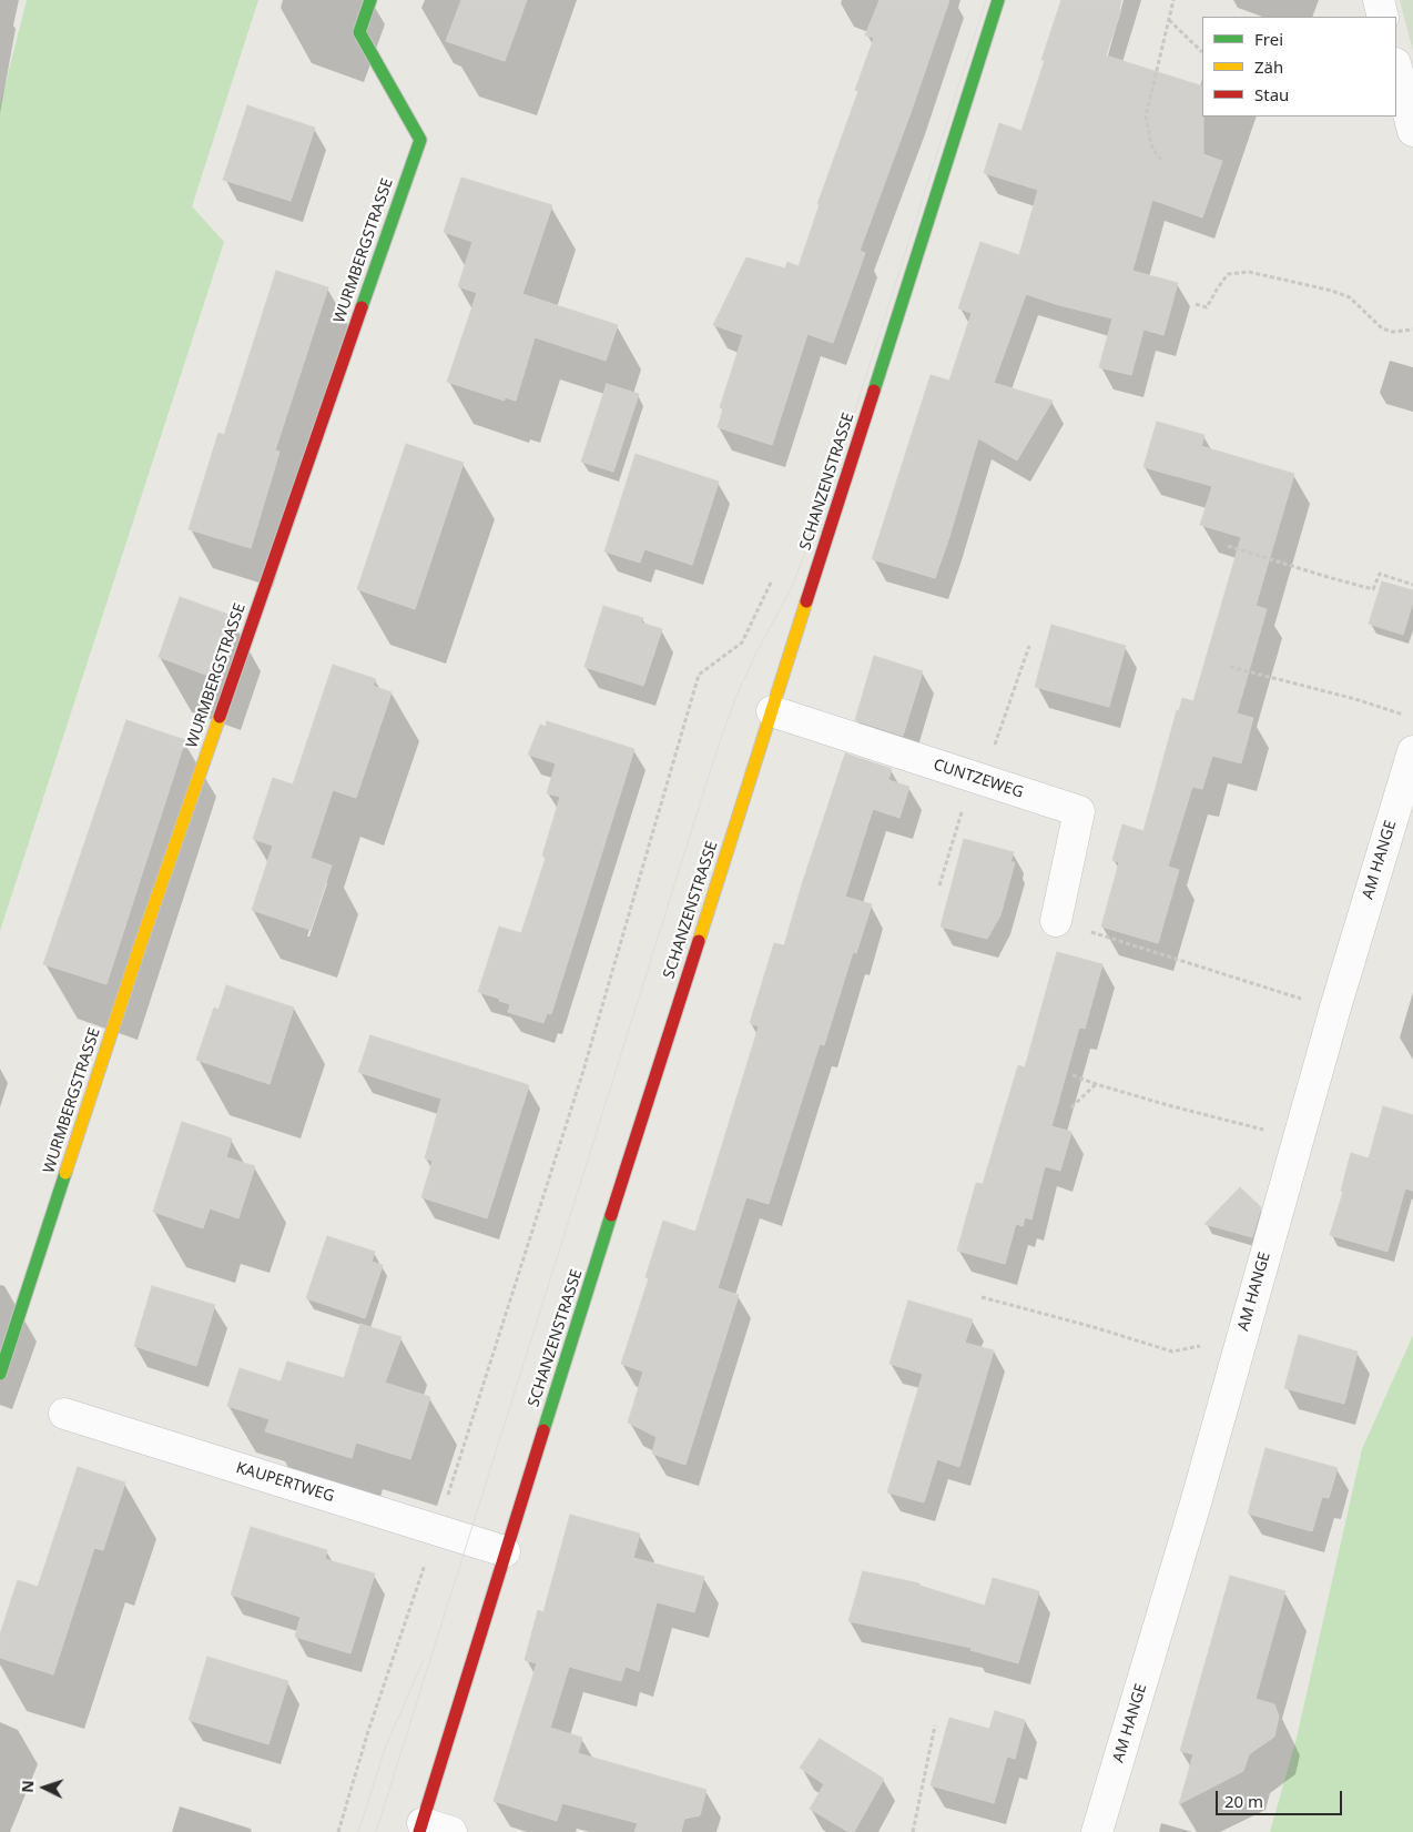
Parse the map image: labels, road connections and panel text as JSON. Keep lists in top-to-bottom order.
{
  "streets": {
    "street": [
      "WURMBERGSTRASSE",
      "SCHANZENSTRASSE",
      "CUNTZEWEG",
      "AM HANGE",
      "KAUPERTWEG"
    ]
  },
  "crossings": [
    ["SCHANZENSTRASSE", "CUNTZEWEG"],
    ["SCHANZENSTRASSE", "KAUPERTWEG"]
  ],
  "legend": ["Frei", "Zäh", "Stau"],
  "scale_bar": "20 m",
  "north": "left"
}
